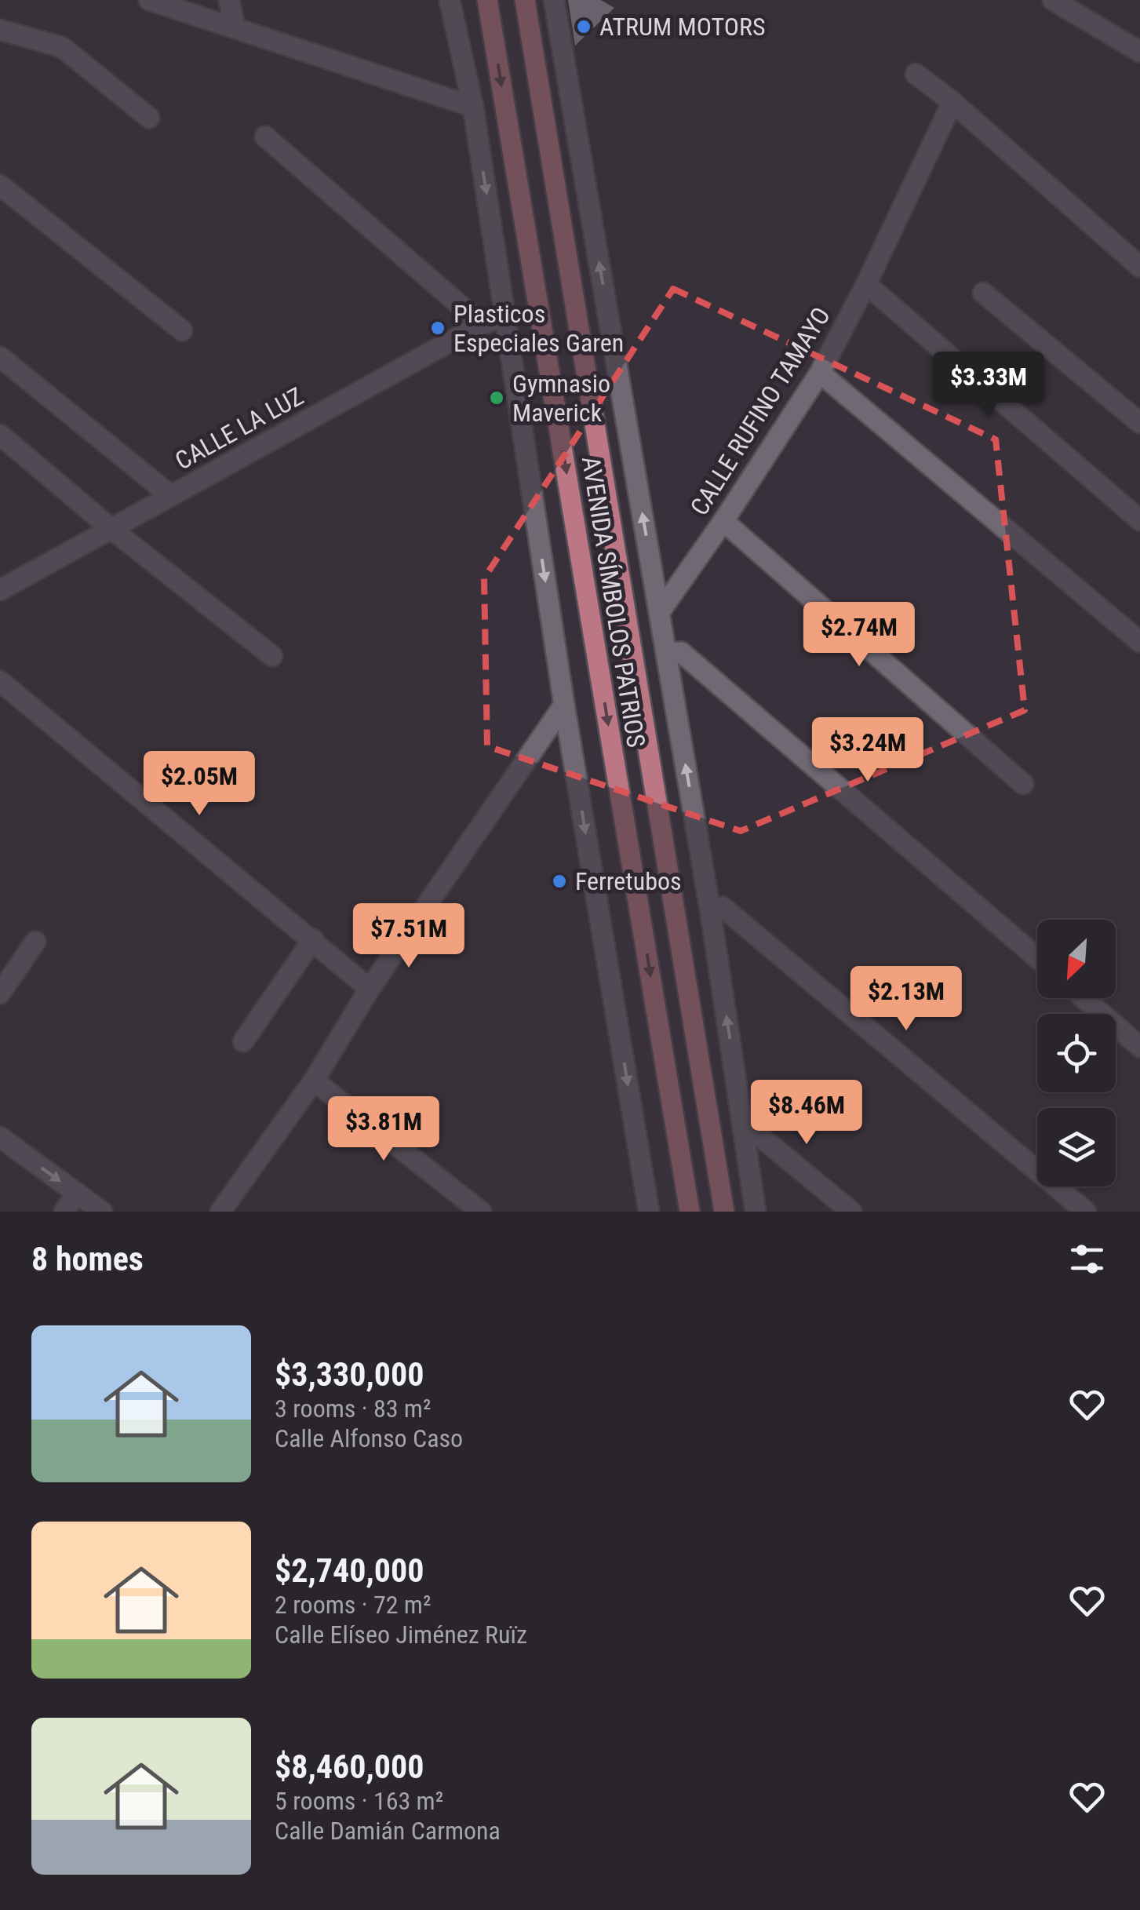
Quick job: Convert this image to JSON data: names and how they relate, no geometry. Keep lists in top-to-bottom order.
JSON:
{
  "streets": {
    "main road": ["AVENIDA SÍMBOLOS PATRIOS"],
    "street": ["CALLE RUFINO TAMAYO", "CALLE LA LUZ"]
  },
  "crossings": [
    ["CALLE RUFINO TAMAYO", "AVENIDA SÍMBOLOS PATRIOS"]
  ],
  "places": [
    "ATRUM MOTORS",
    "Plasticos Especiales Garen",
    "Gymnasio Maverick",
    "Ferretubos"
  ],
  "north": "bottom left",
  "page": {
    "price": [
      "$3.33M",
      "$2.74M",
      "$3.24M",
      "$2.05M",
      "$7.51M",
      "$2.13M",
      "$8.46M",
      "$3.81M"
    ],
    "heading": "8 homes",
    "list": [
      {
        "name": "$3,330,000",
        "note": "3 rooms · 83 m² · Calle Alfonso Caso"
      },
      {
        "name": "$2,740,000",
        "note": "2 rooms · 72 m² · Calle Elíseo Jiménez Ruïz"
      },
      {
        "name": "$8,460,000",
        "note": "5 rooms · 163 m² · Calle Damián Carmona"
      }
    ]
  }
}
